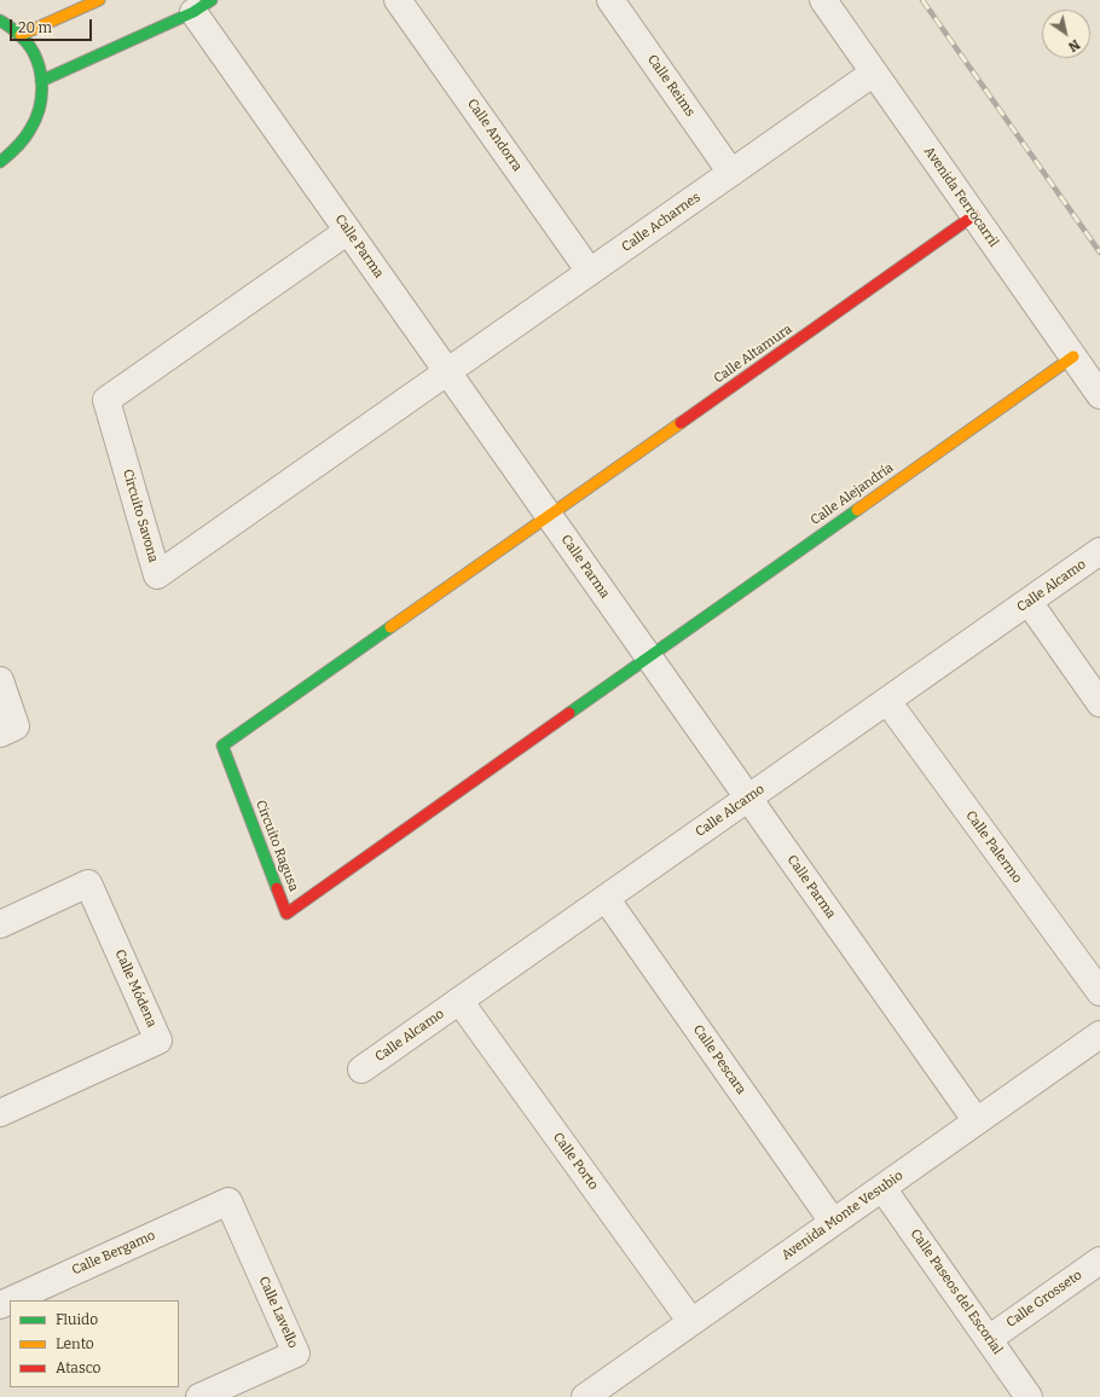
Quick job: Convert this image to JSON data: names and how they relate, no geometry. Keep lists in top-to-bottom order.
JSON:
{
  "streets": {
    "street": [
      "Calle Reims",
      "Calle Andorra",
      "Avenida Ferrocarril",
      "Calle Acharnes",
      "Calle Parma",
      "Calle Altamura",
      "Calle Alejandría",
      "Circuito Savona",
      "Calle Alcamo",
      "Circuito Ragusa",
      "Calle Palermo",
      "Calle Módena",
      "Calle Pescara",
      "Calle Porto",
      "Avenida Monte Vesubio",
      "Calle Bergamo",
      "Calle Paseos del Escorial",
      "Calle Grosseto",
      "Calle Lavello"
    ]
  },
  "crossings": [
    ["Calle Reims", "Calle Acharnes"],
    ["Calle Andorra", "Calle Acharnes"],
    ["Avenida Ferrocarril", "Calle Acharnes"],
    ["Avenida Ferrocarril", "Calle Altamura"],
    ["Avenida Ferrocarril", "Calle Alejandría"],
    ["Calle Acharnes", "Calle Parma"],
    ["Calle Acharnes", "Circuito Savona"],
    ["Calle Parma", "Calle Altamura"],
    ["Calle Parma", "Calle Alejandría"],
    ["Calle Parma", "Circuito Savona"],
    ["Calle Parma", "Calle Alcamo"],
    ["Calle Parma", "Circuito Ragusa"],
    ["Calle Parma", "Avenida Monte Vesubio"],
    ["Calle Altamura", "Circuito Ragusa"],
    ["Calle Alejandría", "Circuito Ragusa"],
    ["Calle Alcamo", "Calle Palermo"],
    ["Calle Alcamo", "Calle Pescara"],
    ["Calle Alcamo", "Calle Porto"],
    ["Calle Pescara", "Avenida Monte Vesubio"],
    ["Calle Porto", "Avenida Monte Vesubio"],
    ["Avenida Monte Vesubio", "Calle Paseos del Escorial"],
    ["Calle Bergamo", "Calle Lavello"],
    ["Calle Paseos del Escorial", "Calle Grosseto"]
  ],
  "legend": ["Fluido", "Lento", "Atasco"],
  "scale_bar": "20 m",
  "north": "bottom right"
}
